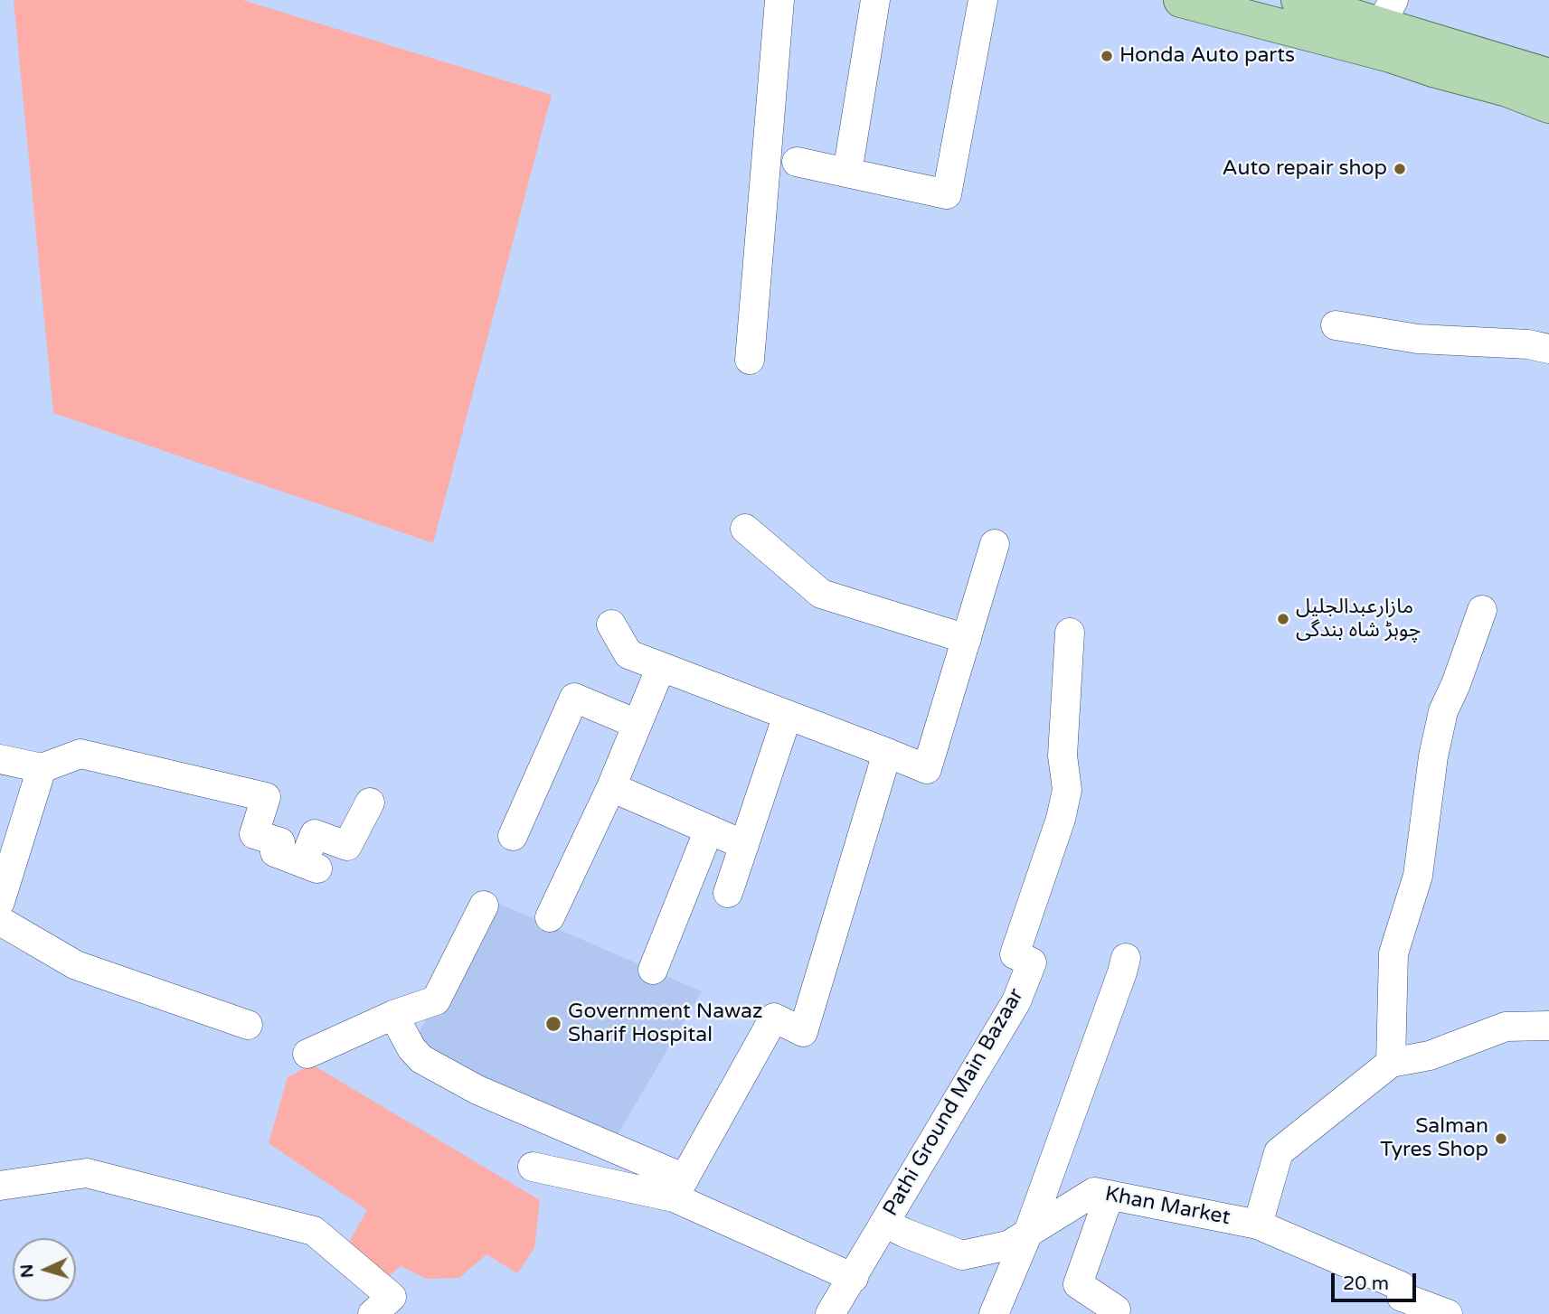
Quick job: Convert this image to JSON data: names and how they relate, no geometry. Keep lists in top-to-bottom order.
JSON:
{
  "streets": {
    "street": ["Pathi Ground Main Bazaar", "Khan Market"]
  },
  "crossings": [
    ["Pathi Ground Main Bazaar", "Khan Market"]
  ],
  "places": [
    "Honda Auto parts",
    "Auto repair shop",
    "مازارعبدالجلیل چوہڑ شاہ بندگی",
    "Government Nawaz Sharif Hospital",
    "Salman Tyres Shop"
  ],
  "scale_bar": "20 m",
  "north": "left"
}
